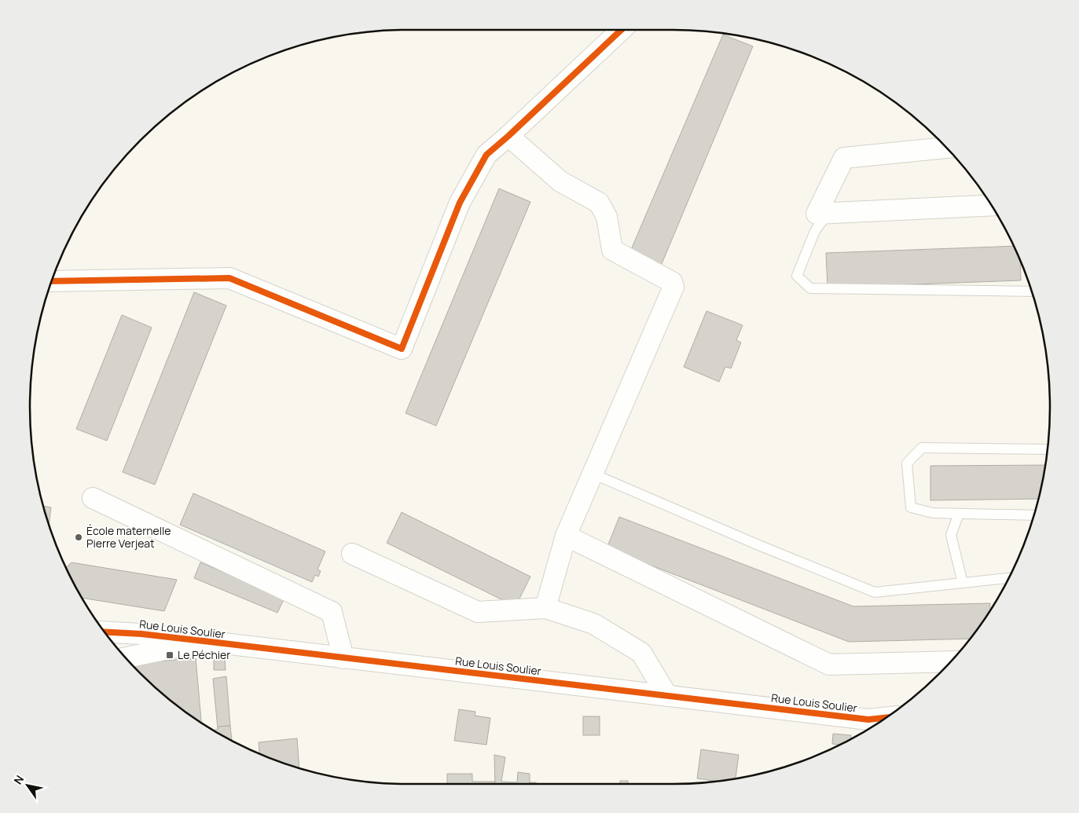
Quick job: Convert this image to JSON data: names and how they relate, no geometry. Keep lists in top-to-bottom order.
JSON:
{
  "streets": {
    "street": ["Rue Louis Soulier"]
  },
  "places": {
    "other": ["École maternelle Pierre Verjeat"],
    "transit": ["Le Péchier"]
  },
  "north": "top left"
}
